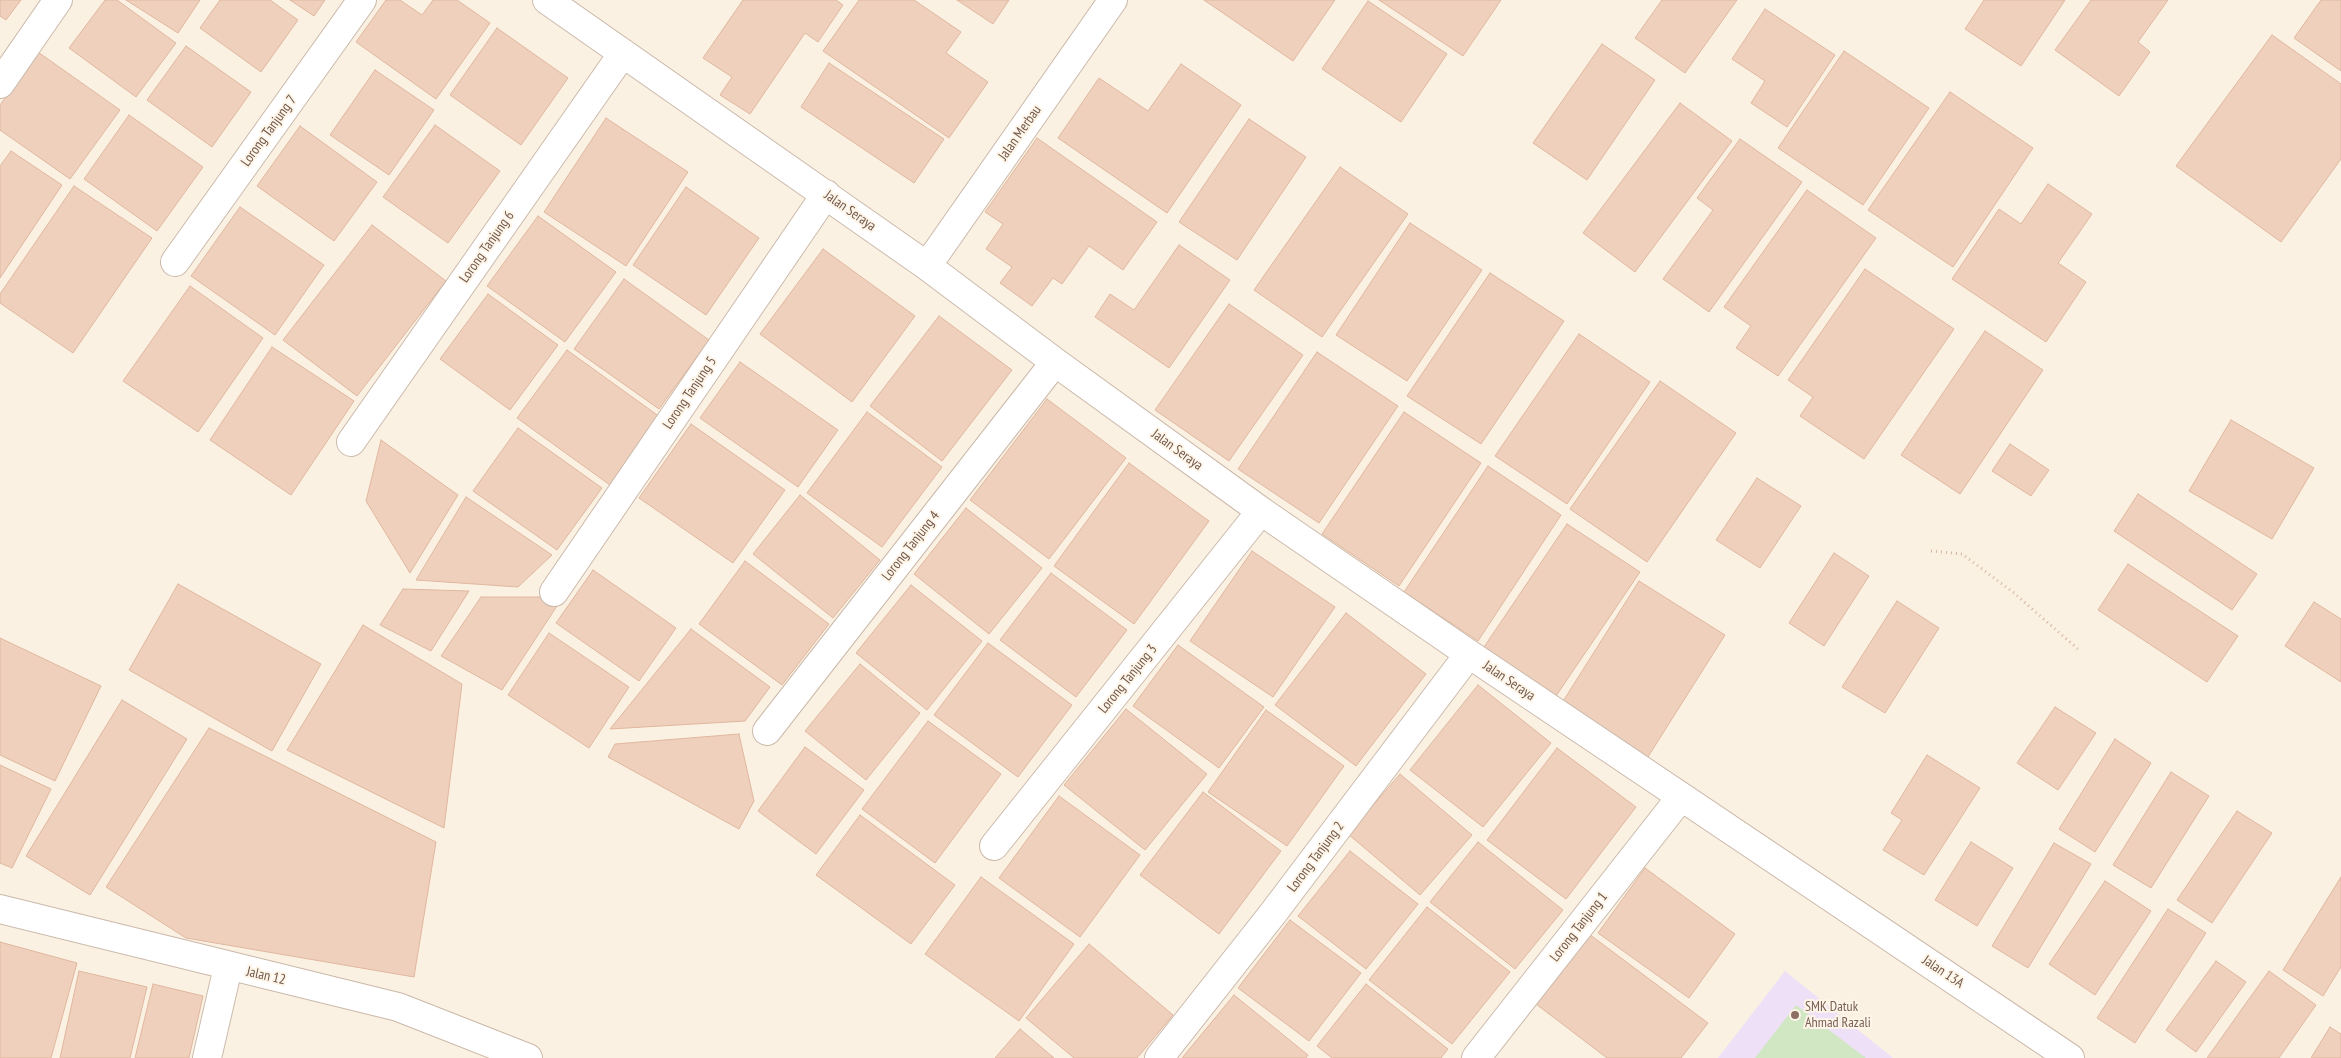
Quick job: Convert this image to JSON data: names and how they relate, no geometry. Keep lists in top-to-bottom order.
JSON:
{
  "streets": {
    "street": [
      "Lorong Tanjung 7",
      "Jalan Merbau",
      "Jalan Seraya",
      "Lorong Tanjung 6",
      "Lorong Tanjung 5",
      "Lorong Tanjung 4",
      "Lorong Tanjung 3",
      "Lorong Tanjung 2",
      "Lorong Tanjung 1",
      "Jalan 13A",
      "Jalan 12"
    ]
  },
  "crossings": [
    ["Jalan Merbau", "Jalan Seraya"],
    ["Jalan Seraya", "Lorong Tanjung 6"],
    ["Jalan Seraya", "Lorong Tanjung 5"],
    ["Jalan Seraya", "Lorong Tanjung 4"],
    ["Jalan Seraya", "Lorong Tanjung 3"],
    ["Jalan Seraya", "Lorong Tanjung 2"],
    ["Jalan Seraya", "Lorong Tanjung 1"],
    ["Jalan Seraya", "Jalan 13A"]
  ],
  "places": ["SMK Datuk Ahmad Razali"]
}
